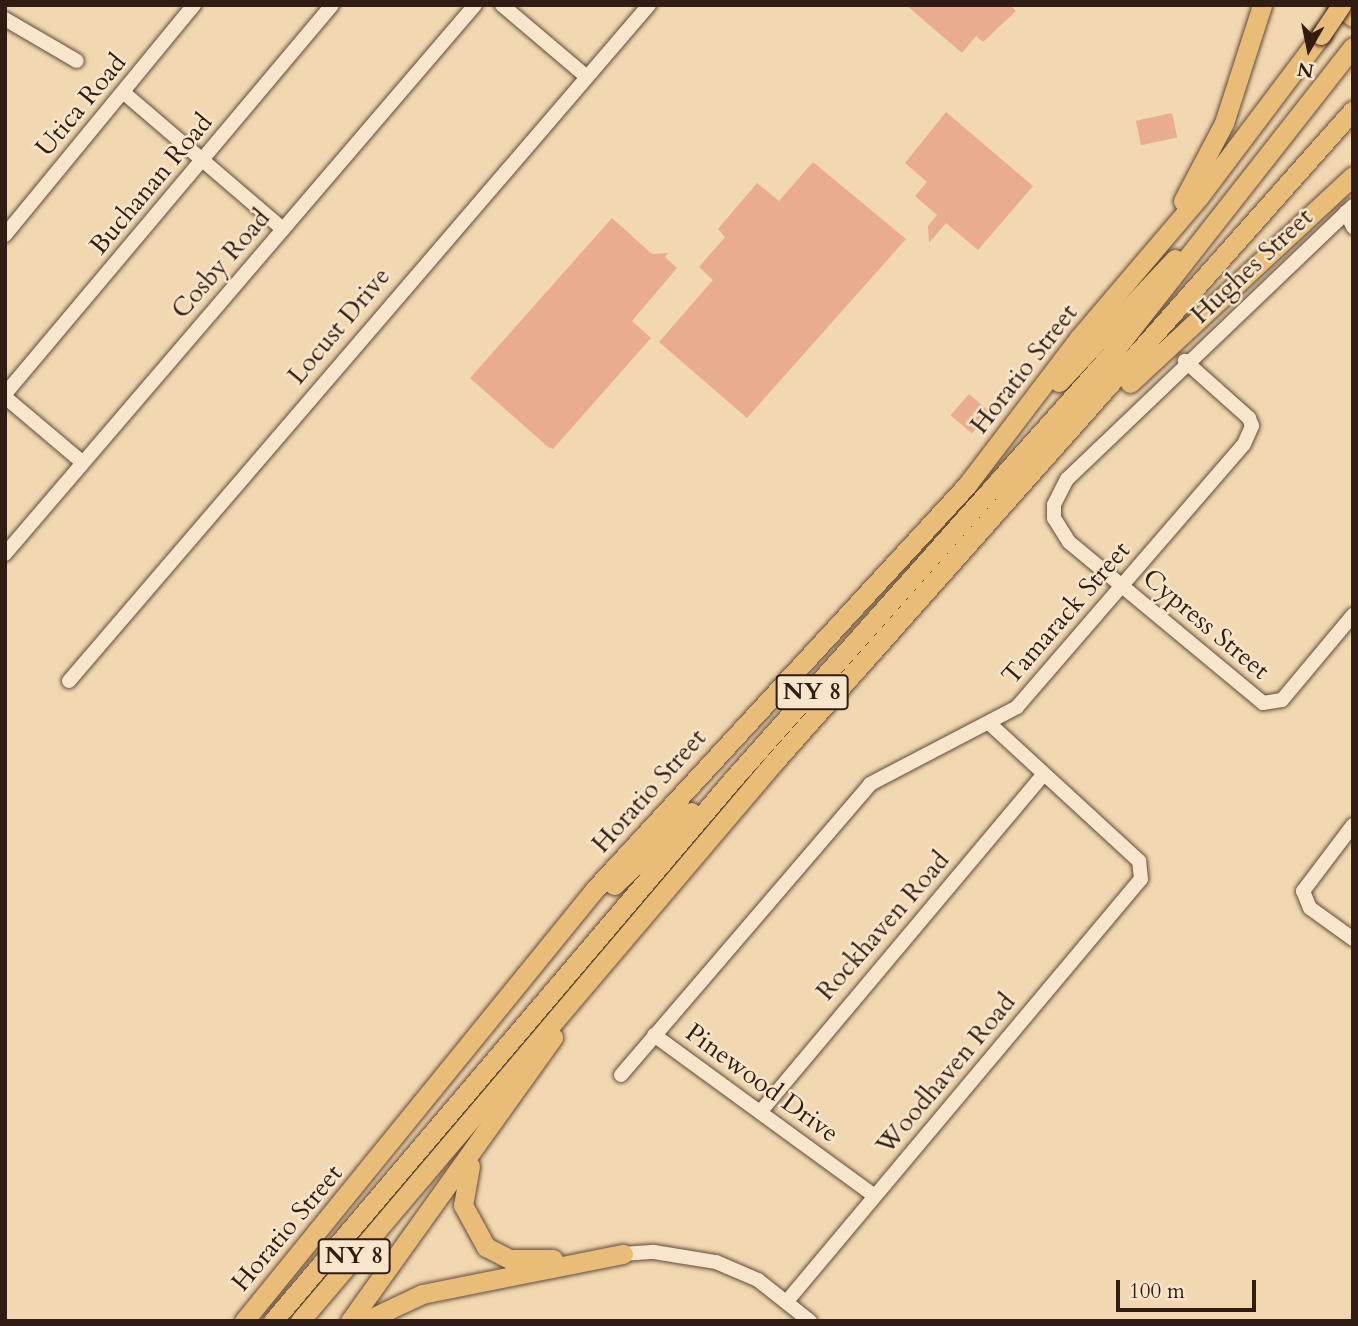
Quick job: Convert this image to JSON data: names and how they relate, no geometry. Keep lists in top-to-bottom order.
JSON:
{
  "streets": {
    "highway": ["Horatio Street", "NY 8"],
    "street": [
      "Utica Road",
      "Buchanan Road",
      "Cosby Road",
      "Hughes Street",
      "Locust Drive",
      "Tamarack Street",
      "Cypress Street",
      "Rockhaven Road",
      "Woodhaven Road",
      "Pinewood Drive"
    ]
  },
  "crossings": [
    ["Hughes Street", "Tamarack Street"],
    ["Hughes Street", "Cypress Street"],
    ["Tamarack Street", "Cypress Street"],
    ["Tamarack Street", "Pinewood Drive"],
    ["Rockhaven Road", "Woodhaven Road"],
    ["Rockhaven Road", "Pinewood Drive"],
    ["Woodhaven Road", "Pinewood Drive"]
  ],
  "scale_bar": "100 m",
  "north": "bottom"
}
